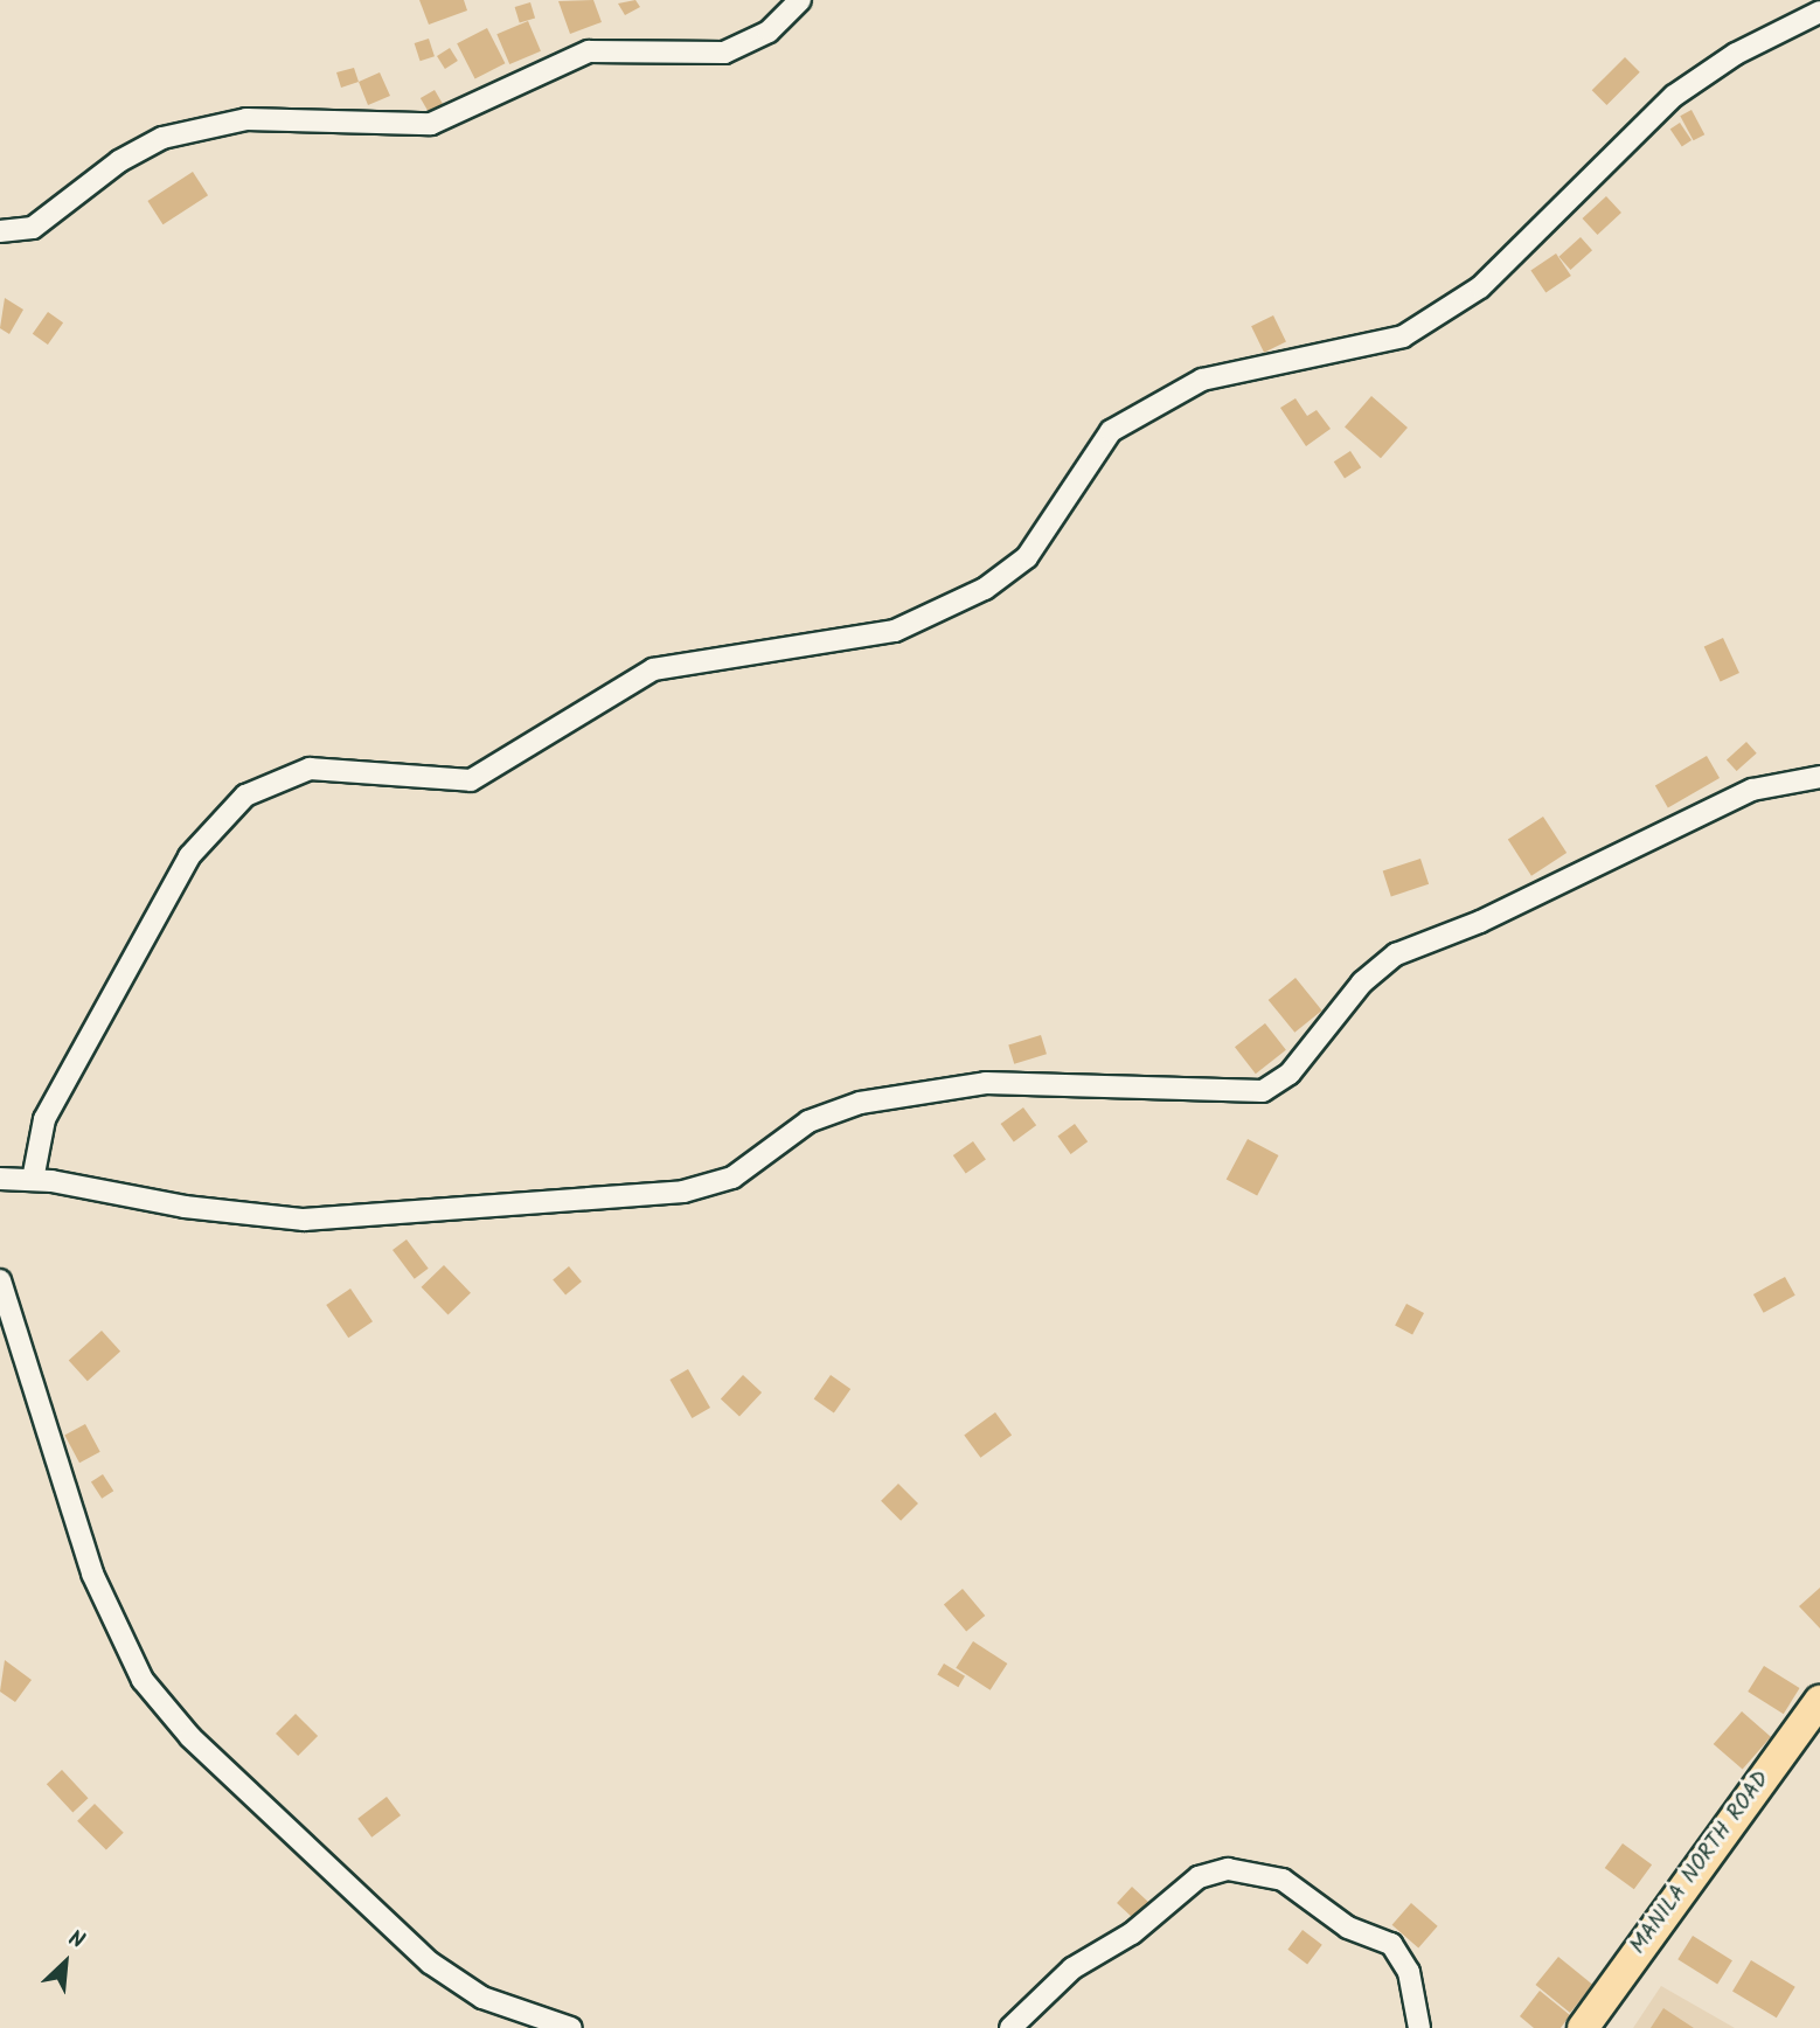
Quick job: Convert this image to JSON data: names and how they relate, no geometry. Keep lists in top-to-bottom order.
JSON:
{
  "streets": {
    "highway": ["MANILA NORTH ROAD"]
  },
  "north": "top right"
}
